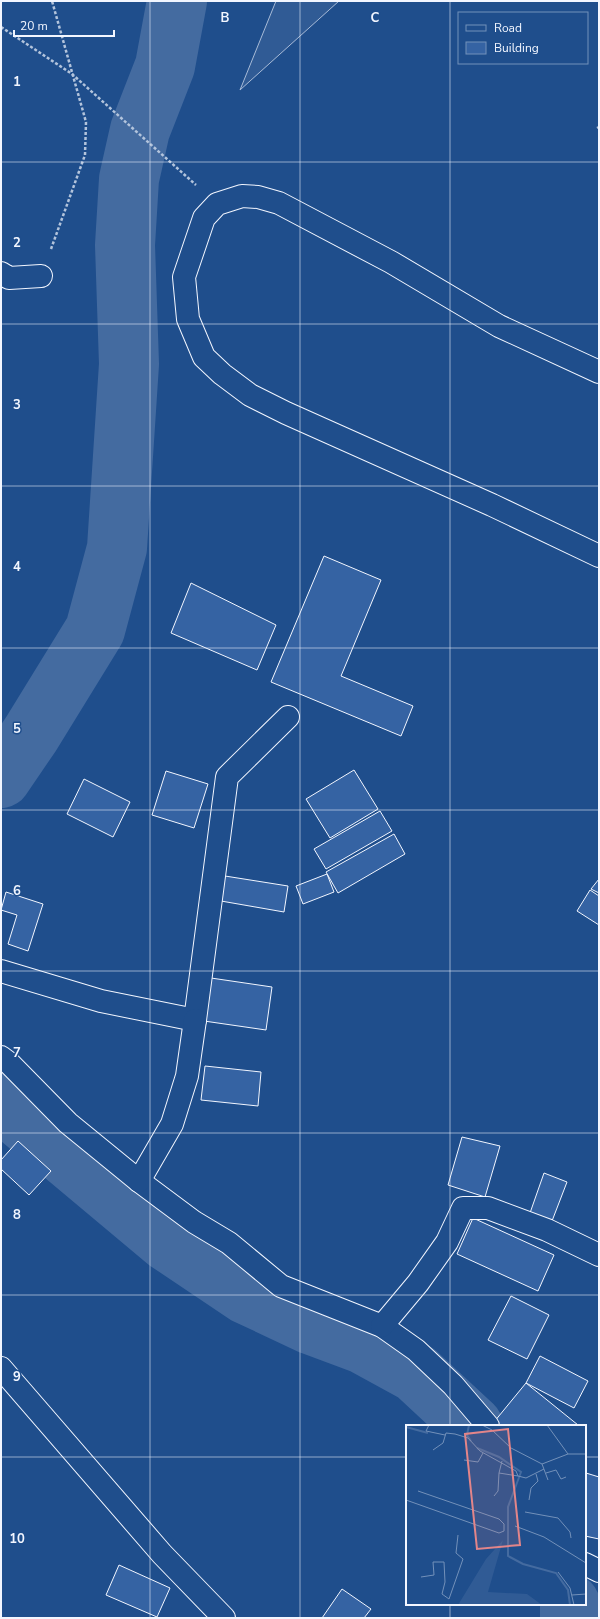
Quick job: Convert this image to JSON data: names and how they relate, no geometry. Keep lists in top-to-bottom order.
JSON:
{
  "legend": ["Road", "Building"],
  "scale_bar": "20 m",
  "grid": {
    "columns": ["B", "C"],
    "rows": [
      "1",
      "2",
      "3",
      "4",
      "5",
      "6",
      "7",
      "8",
      "9",
      "10"
    ]
  }
}
